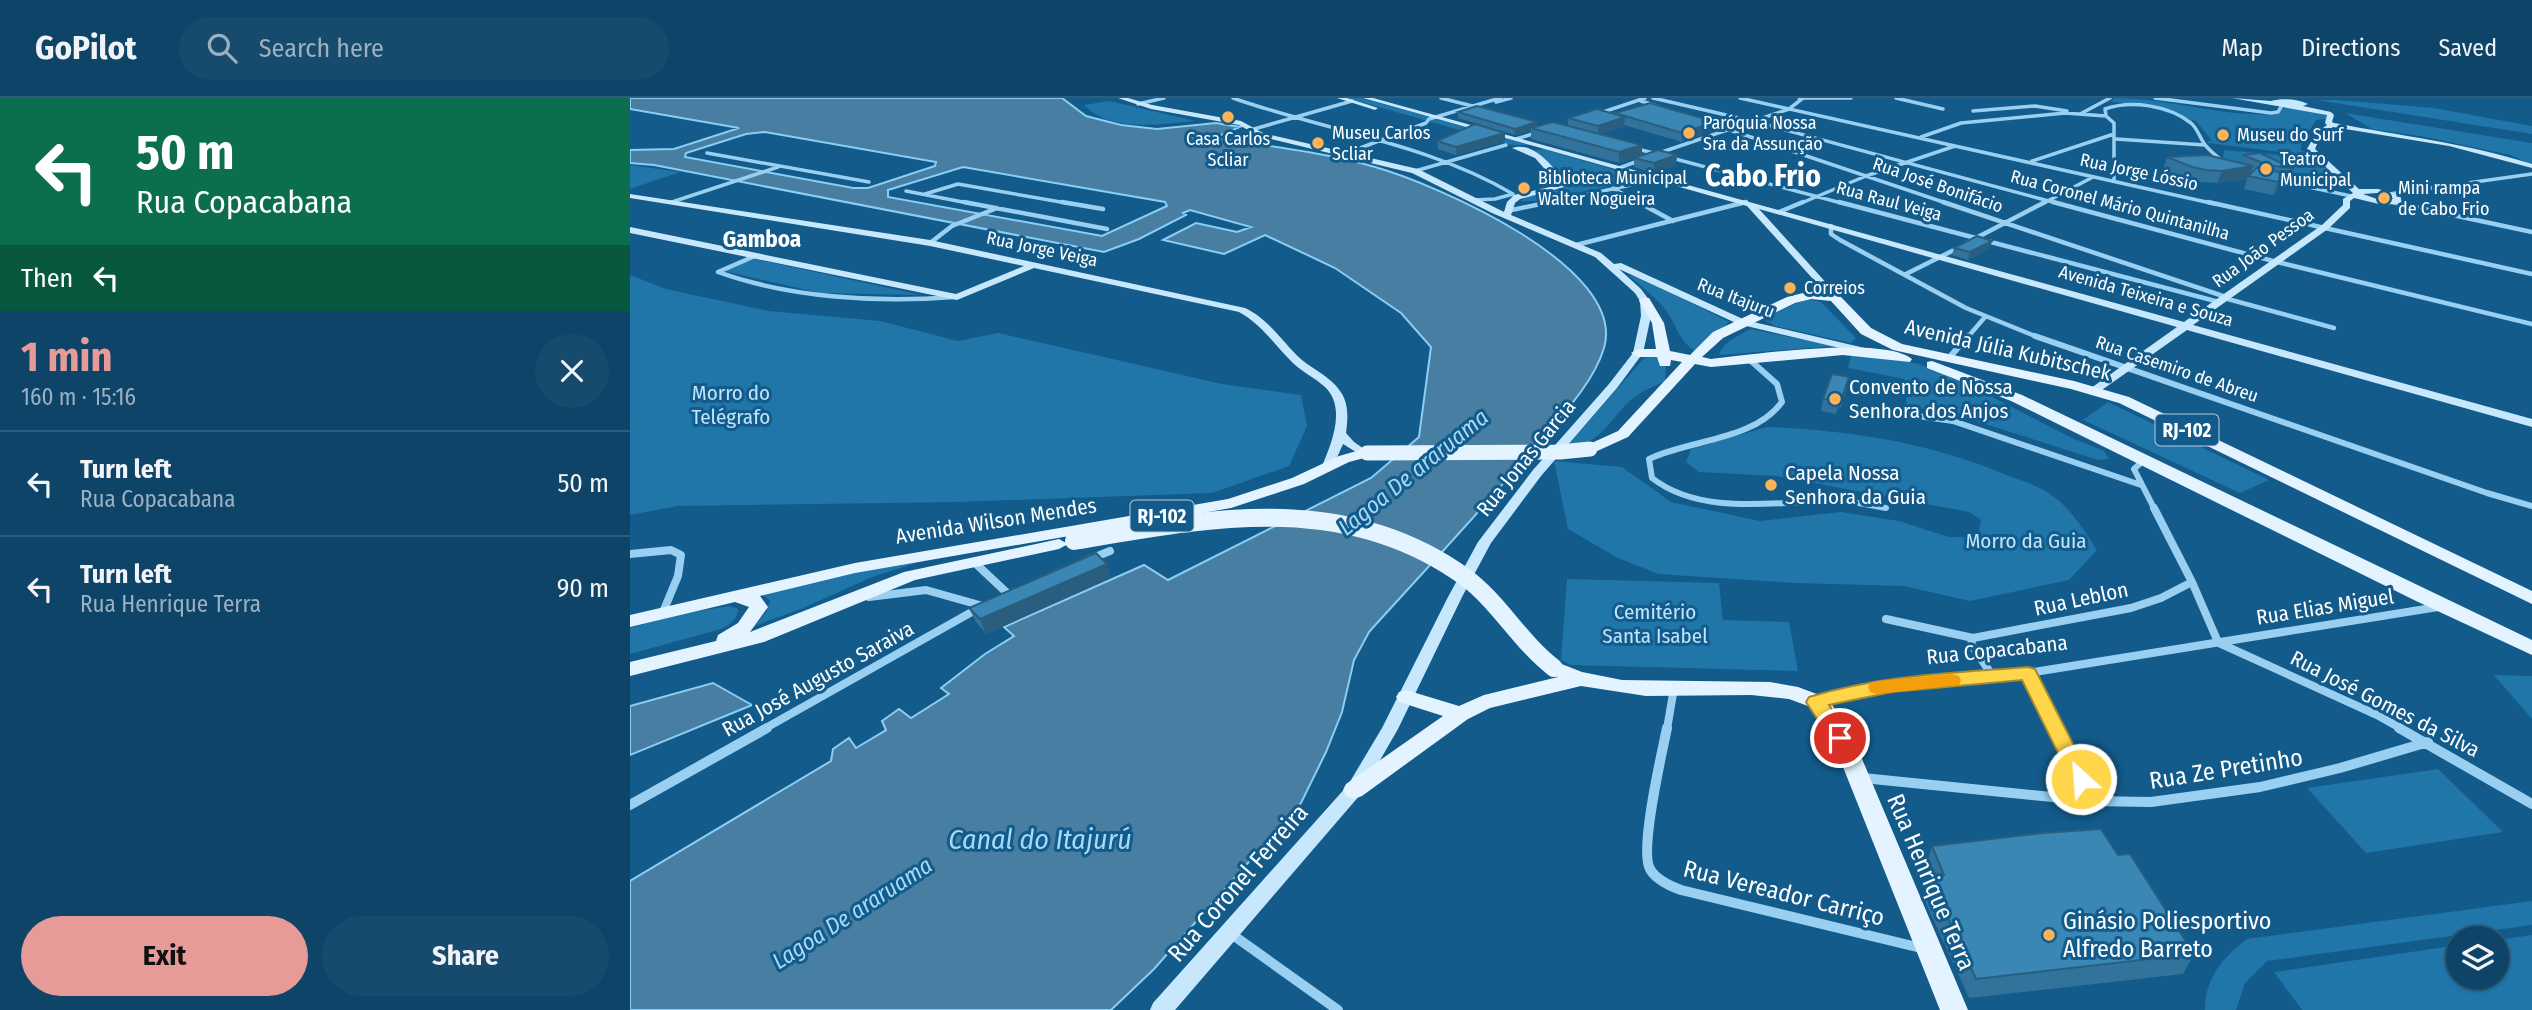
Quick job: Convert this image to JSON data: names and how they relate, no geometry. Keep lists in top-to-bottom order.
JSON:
{
  "streets": {
    "main road": [
      "Rua João Pessoa",
      "Rua Jorge Veiga",
      "Avenida Teixeira e Souza",
      "Rua Itajuru",
      "Avenida Júlia Kubitschek",
      "RJ-102",
      "Rua Jonas Garcia",
      "Avenida Wilson Mendes",
      "Rua Henrique Terra",
      "Rua Coronel Ferreira"
    ],
    "street": [
      "Rua Jorge Lóssio",
      "Rua José Bonifácio",
      "Rua Raul Veiga",
      "Rua Coronel Mário Quintanilha",
      "Rua Casemiro de Abreu",
      "Rua Leblon",
      "Rua Elias Miguel",
      "Rua Copacabana",
      "Rua José Augusto Saraiva",
      "Rua José Gomes da Silva",
      "Rua Ze Pretinho",
      "Rua Vereador Carriço"
    ]
  },
  "crossings": [
    ["Rua Jorge Lóssio", "Rua João Pessoa"],
    ["Rua José Bonifácio", "Rua Raul Veiga"],
    ["Rua José Bonifácio", "Rua João Pessoa"],
    ["Rua Raul Veiga", "Rua João Pessoa"],
    ["Rua Coronel Mário Quintanilha", "Rua João Pessoa"],
    ["Rua João Pessoa", "Avenida Teixeira e Souza"],
    ["Rua João Pessoa", "Avenida Júlia Kubitschek"],
    ["Rua João Pessoa", "Rua Casemiro de Abreu"],
    ["Rua Jorge Veiga", "Avenida Wilson Mendes"],
    ["Avenida Teixeira e Souza", "Avenida Júlia Kubitschek"],
    ["Avenida Teixeira e Souza", "Rua Casemiro de Abreu"],
    ["Rua Itajuru", "Avenida Júlia Kubitschek"],
    ["Rua Itajuru", "RJ-102"],
    ["Avenida Júlia Kubitschek", "RJ-102"],
    ["Avenida Júlia Kubitschek", "Rua Jonas Garcia"],
    ["Avenida Júlia Kubitschek", "Rua Elias Miguel"],
    ["RJ-102", "Avenida Wilson Mendes"],
    ["RJ-102", "Rua Copacabana"],
    ["RJ-102", "Rua Henrique Terra"],
    ["RJ-102", "Rua Vereador Carriço"],
    ["Rua Jonas Garcia", "Rua Coronel Ferreira"],
    ["Rua Elias Miguel", "Rua Copacabana"],
    ["Rua Elias Miguel", "Rua José Gomes da Silva"],
    ["Rua Copacabana", "Rua José Gomes da Silva"],
    ["Rua Copacabana", "Rua Henrique Terra"],
    ["Rua José Gomes da Silva", "Rua Ze Pretinho"],
    ["Rua Ze Pretinho", "Rua Henrique Terra"],
    ["Rua Henrique Terra", "Rua Vereador Carriço"]
  ],
  "districts": ["Cabo Frio", "Gamboa"],
  "water": ["Lagoa De araruama", "Canal do Itajurú"],
  "parks": ["Morro do Telégrafo", "Morro da Guia", "Cemitério Santa Isabel"],
  "places": [
    "Casa Carlos Scliar",
    "Paróquia Nossa Sra da Assunção",
    "Museu do Surf",
    "Museu Carlos Scliar",
    "Teatro Municipal",
    "Biblioteca Municipal Walter Nogueira",
    "Mini rampa de Cabo Frio",
    "Correios",
    "Convento de Nossa Senhora dos Anjos",
    "Capela Nossa Senhora da Guia",
    "Ginásio Poliesportivo Alfredo Barreto"
  ],
  "page": {
    "header": "GoPilot",
    "search": "Search here",
    "nav": ["Map", "Directions", "Saved"],
    "turn": ["50 m", "Rua Copacabana"],
    "then": "Then",
    "heading": ["1 min", "160 m · 15:16"],
    "list": [
      {
        "name": "Turn left",
        "note": "Rua Copacabana",
        "value": "50 m"
      },
      {
        "name": "Turn left",
        "note": "Rua Henrique Terra",
        "value": "90 m"
      }
    ],
    "buttons": ["Exit", "Share"]
  }
}
